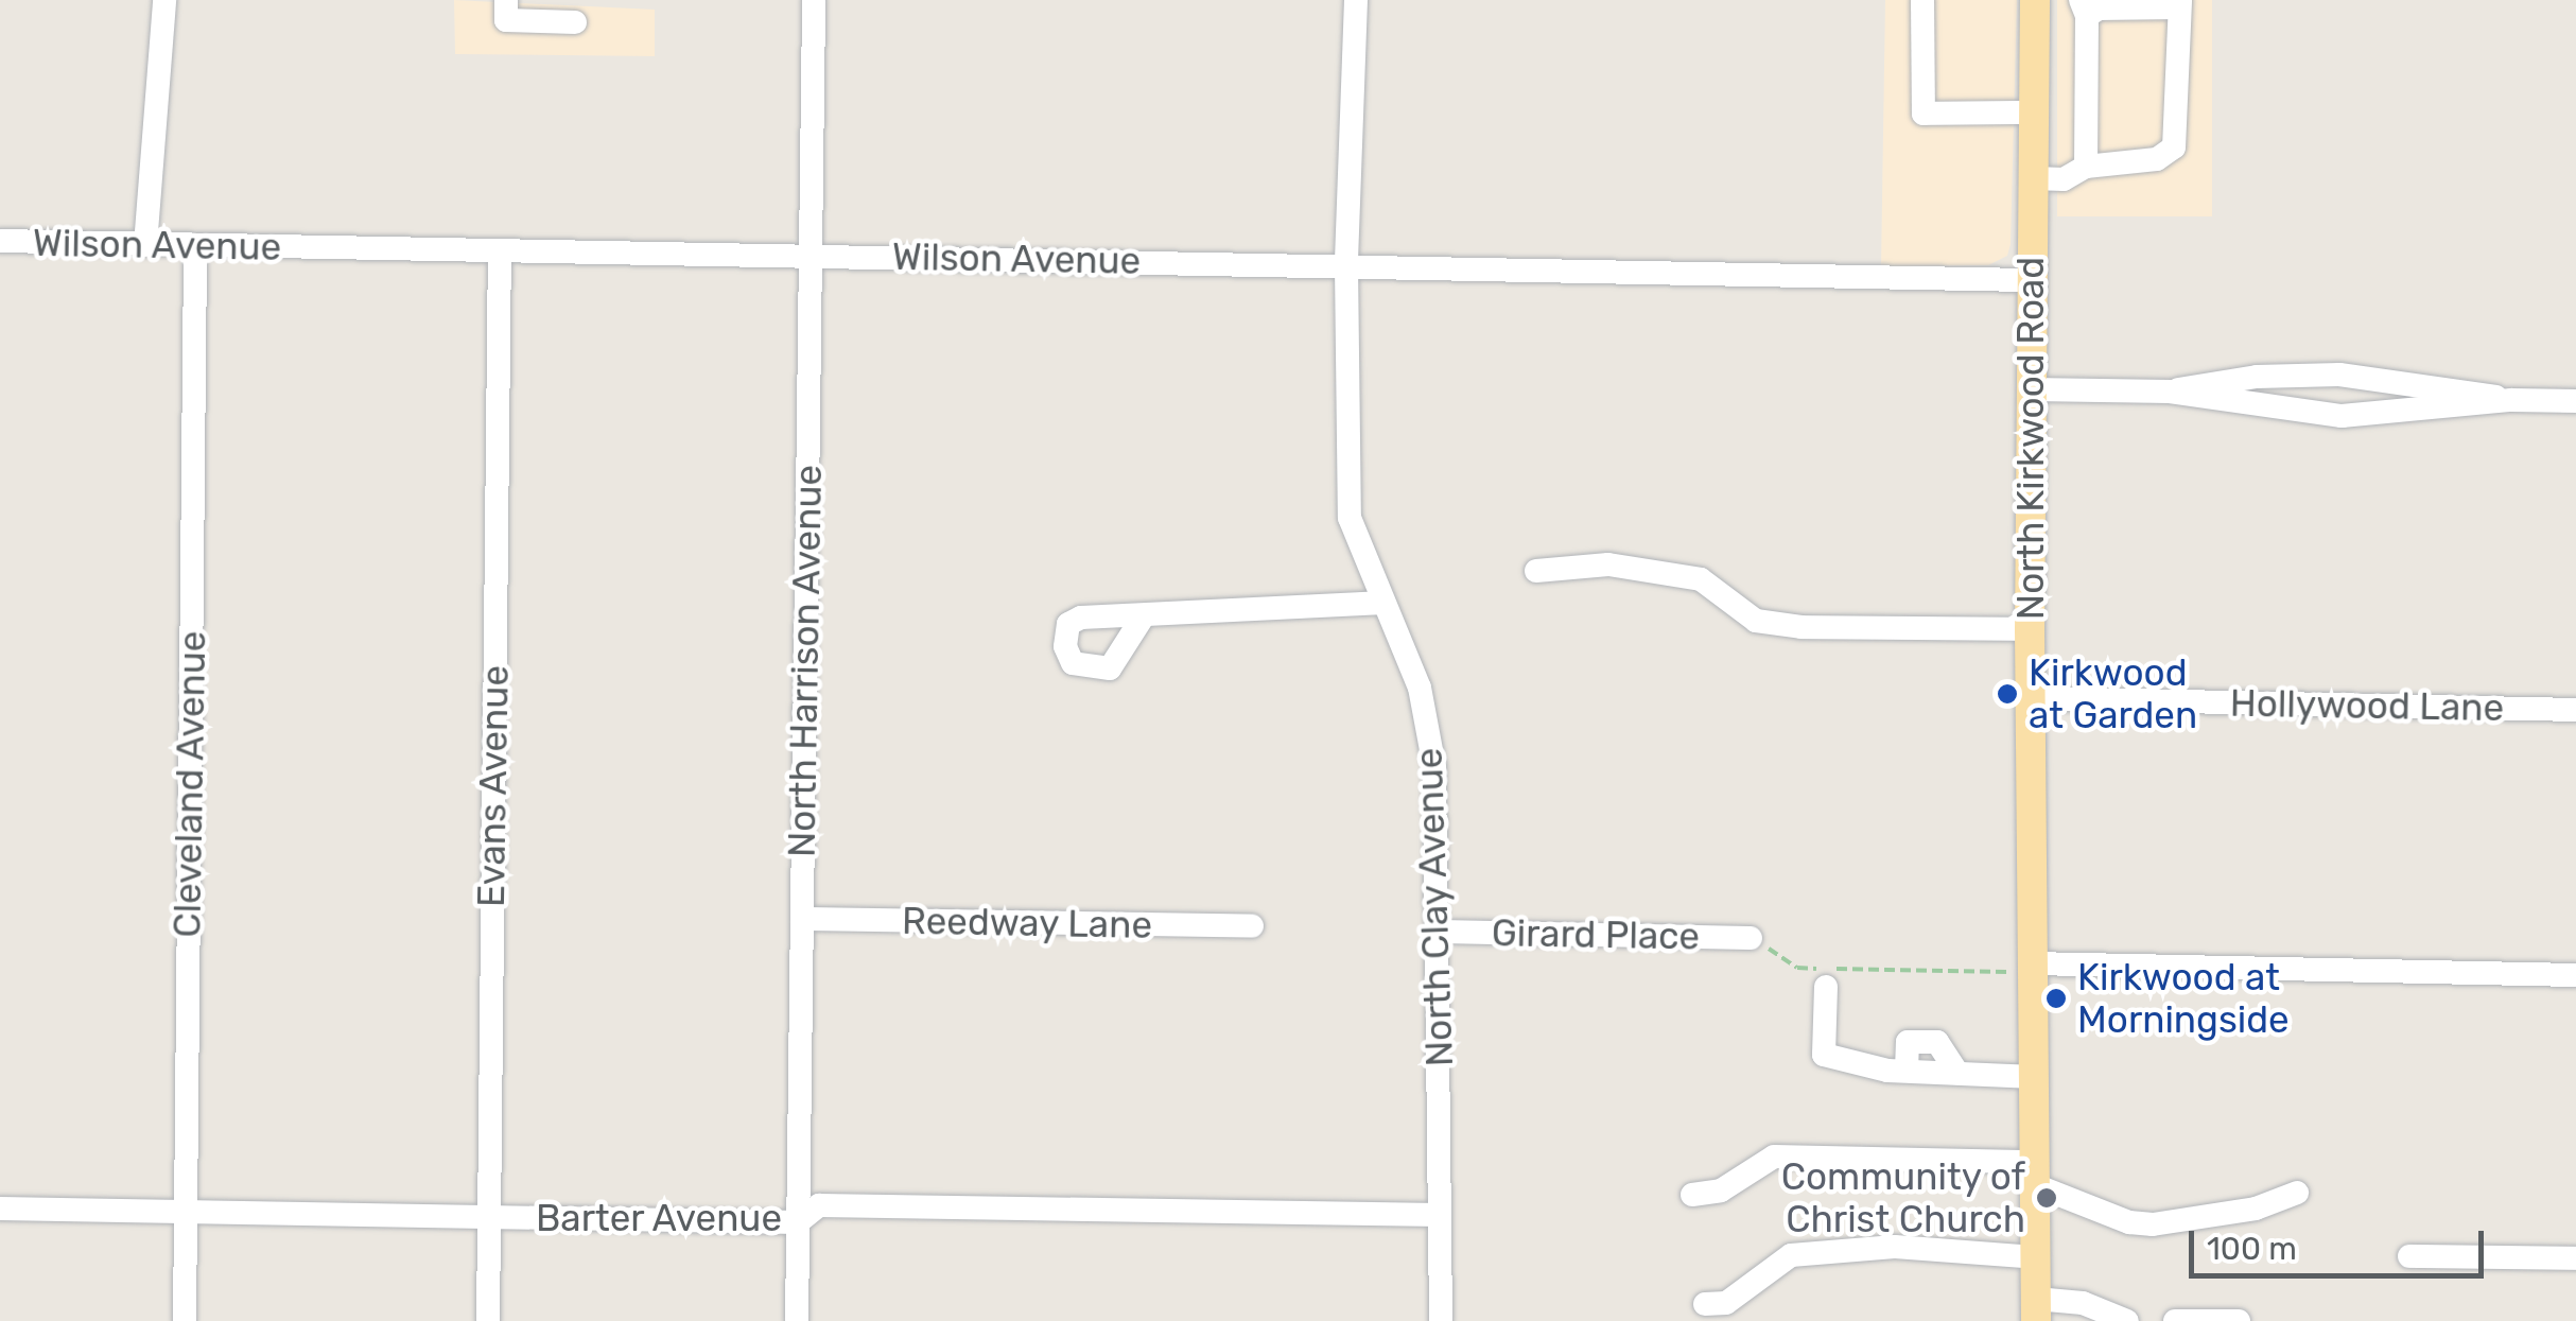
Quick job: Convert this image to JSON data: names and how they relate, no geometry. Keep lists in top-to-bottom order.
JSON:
{
  "streets": {
    "main road": ["North Kirkwood Road"],
    "street": [
      "Wilson Avenue",
      "North Harrison Avenue",
      "Hollywood Lane",
      "Cleveland Avenue",
      "Evans Avenue",
      "North Clay Avenue",
      "Reedway Lane",
      "Girard Place",
      "Barter Avenue"
    ]
  },
  "crossings": [
    ["Wilson Avenue", "North Kirkwood Road"],
    ["Wilson Avenue", "North Harrison Avenue"],
    ["Wilson Avenue", "Cleveland Avenue"],
    ["Wilson Avenue", "Evans Avenue"],
    ["Wilson Avenue", "North Clay Avenue"],
    ["North Kirkwood Road", "Hollywood Lane"],
    ["North Harrison Avenue", "Reedway Lane"],
    ["North Harrison Avenue", "Barter Avenue"],
    ["Cleveland Avenue", "Barter Avenue"],
    ["Evans Avenue", "Barter Avenue"],
    ["North Clay Avenue", "Girard Place"],
    ["North Clay Avenue", "Barter Avenue"]
  ],
  "places": ["Kirkwood at Garden", "Kirkwood at Morningside", "Community of Christ Church"],
  "scale_bar": "100 m"
}
